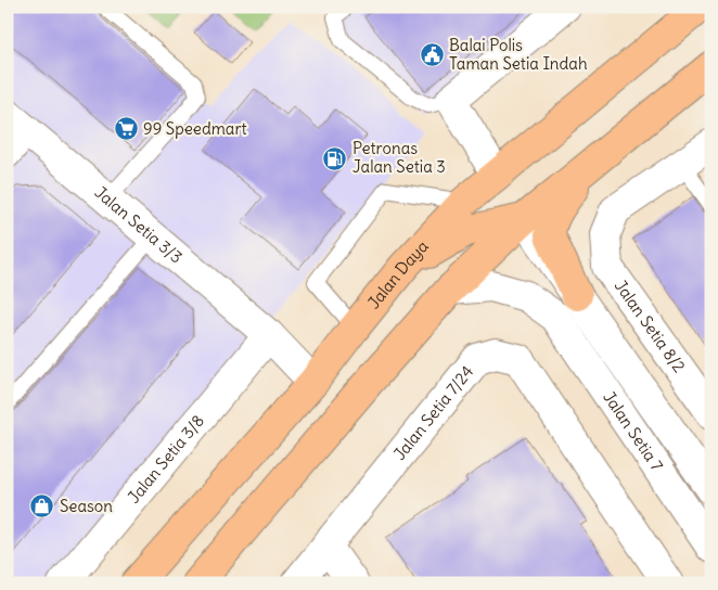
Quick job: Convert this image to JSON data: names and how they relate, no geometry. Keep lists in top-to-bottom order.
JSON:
{
  "streets": {
    "main road": ["Jalan Daya"],
    "street": [
      "Jalan Setia 3/3",
      "Jalan Setia 8/2",
      "Jalan Setia 7/24",
      "Jalan Setia 7",
      "Jalan Setia 3/8"
    ]
  },
  "crossings": [
    ["Jalan Setia 3/3", "Jalan Daya"],
    ["Jalan Setia 3/3", "Jalan Setia 3/8"]
  ],
  "places": {
    "public building": ["Balai Polis Taman Setia Indah"],
    "supermarket": ["99 Speedmart"],
    "fuel station": ["Petronas Jalan Setia 3"],
    "shop": ["Season"]
  }
}
